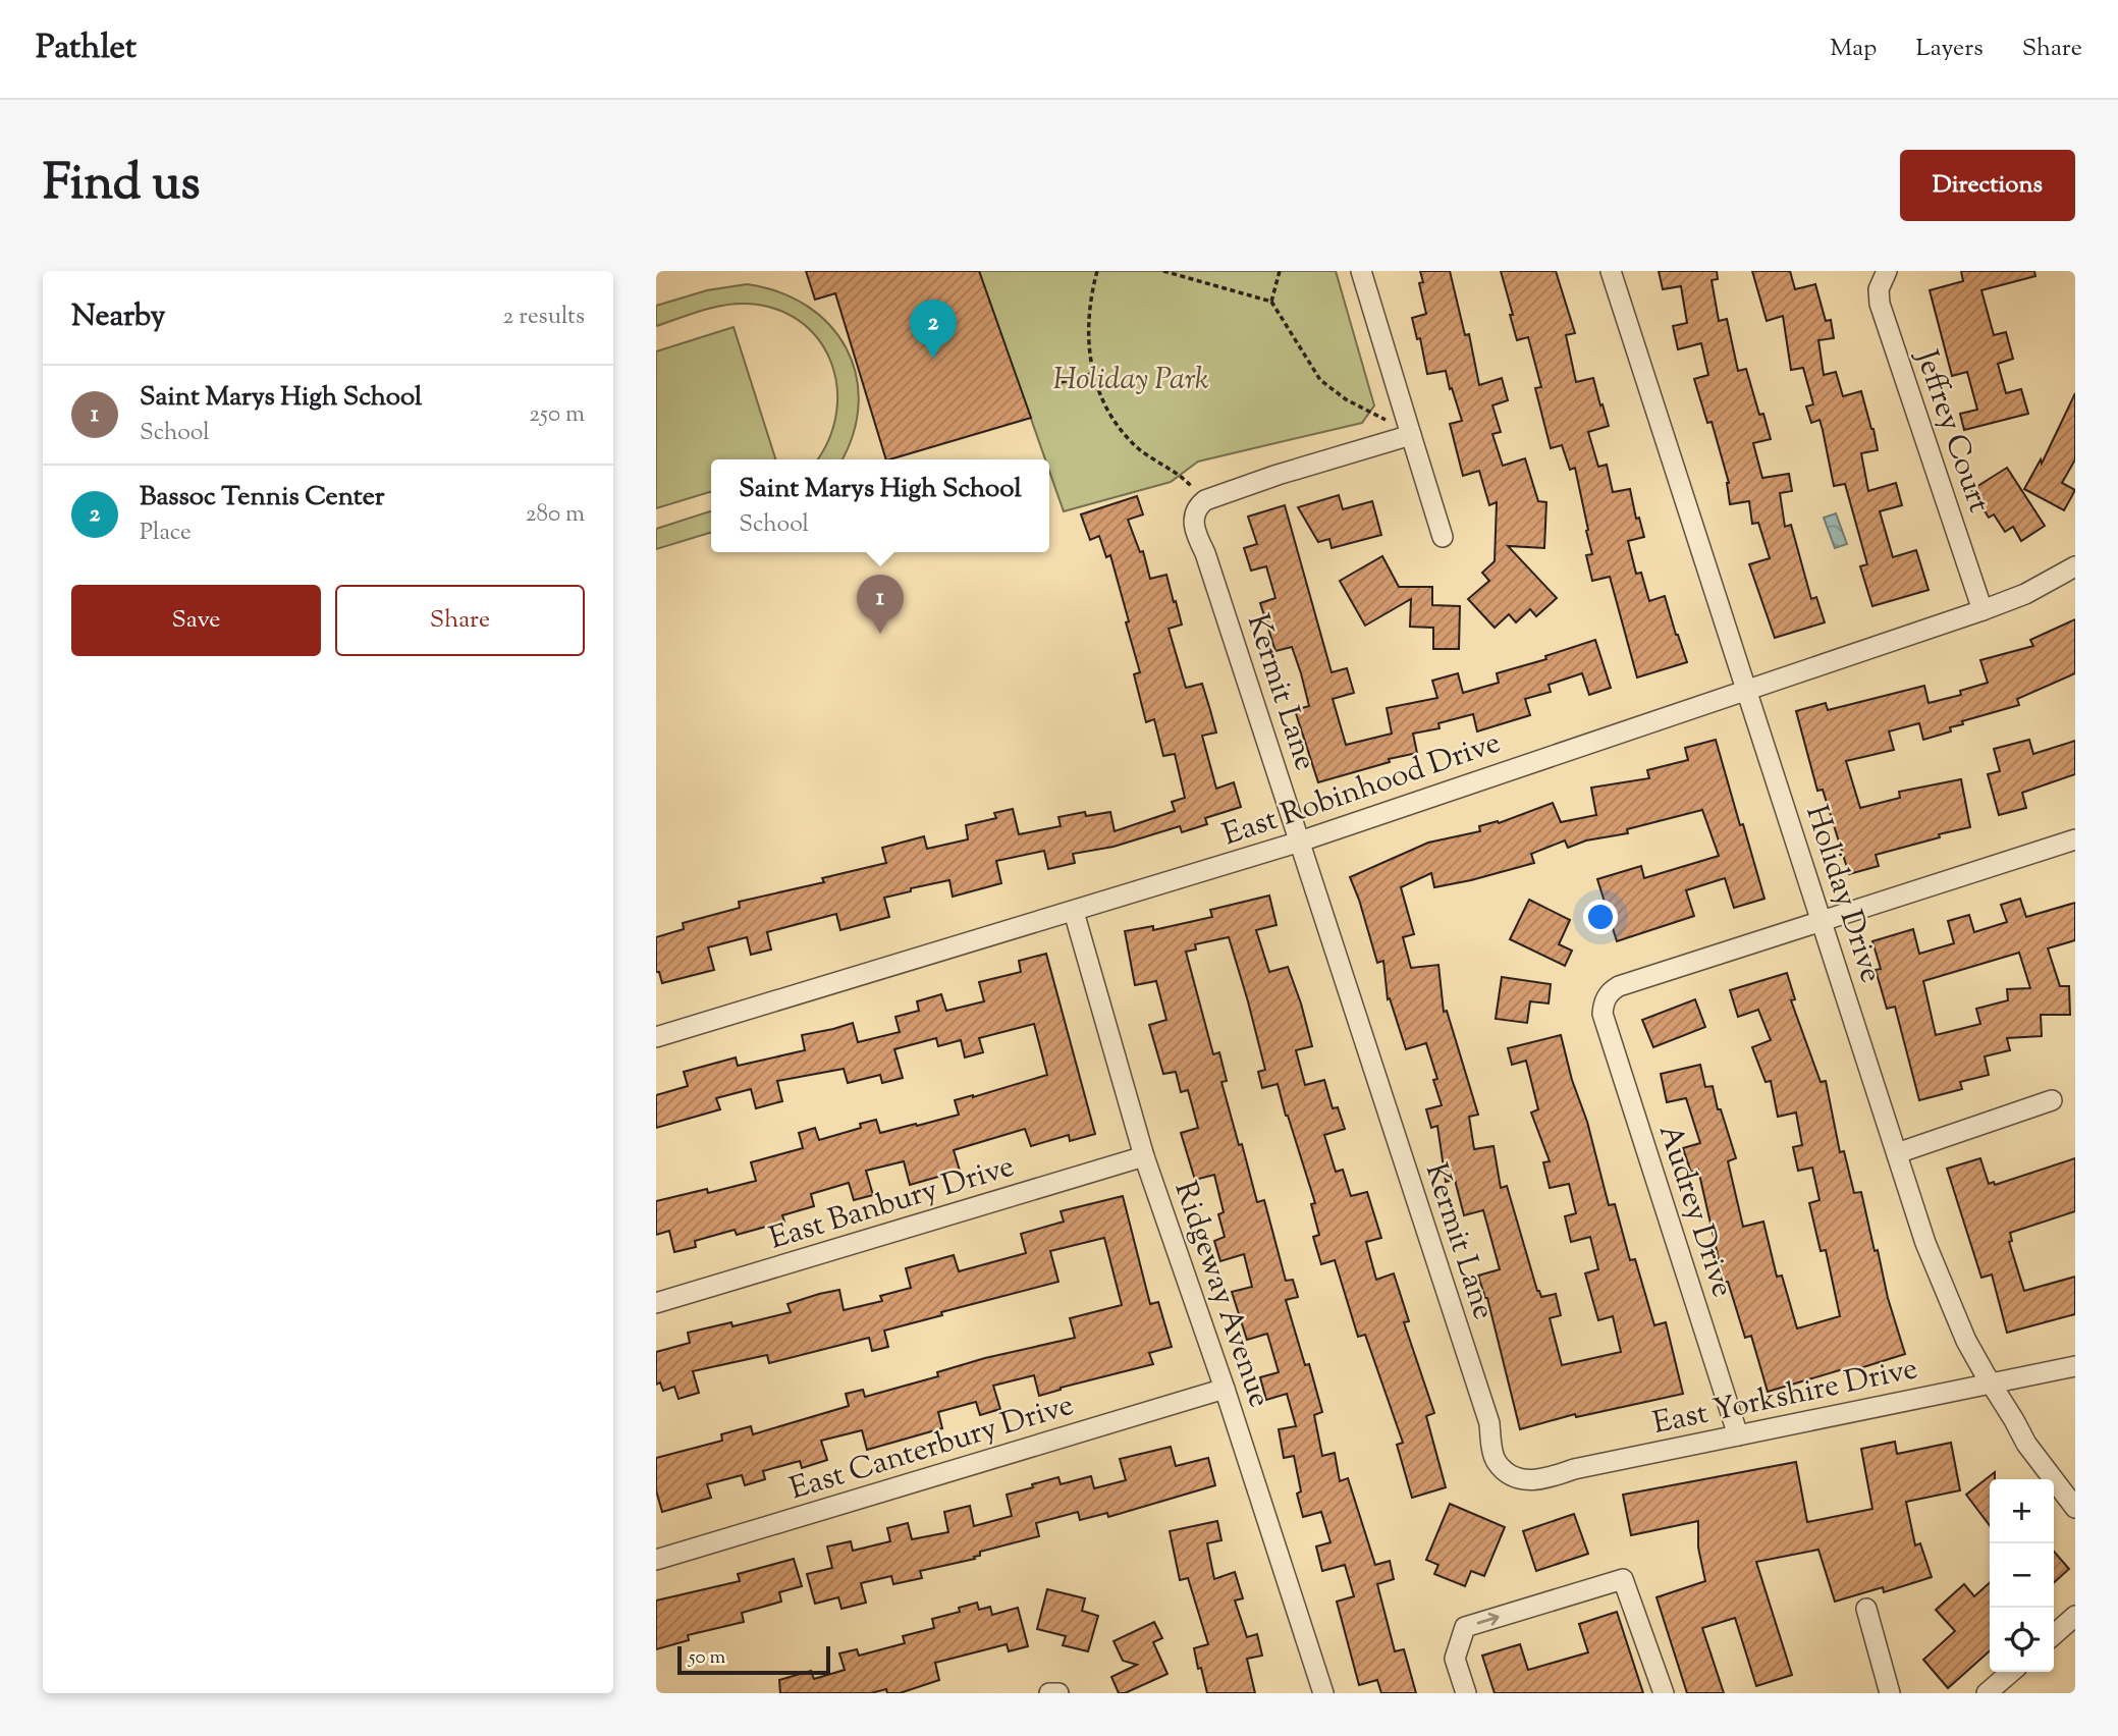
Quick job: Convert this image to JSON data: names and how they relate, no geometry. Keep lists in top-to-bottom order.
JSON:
{
  "streets": {
    "street": [
      "Jeffrey Court",
      "Kermit Lane",
      "East Robinhood Drive",
      "Holiday Drive",
      "East Banbury Drive",
      "Audrey Drive",
      "Ridgeway Avenue",
      "East Yorkshire Drive",
      "East Canterbury Drive"
    ]
  },
  "crossings": [
    ["Jeffrey Court", "East Robinhood Drive"],
    ["Kermit Lane", "East Robinhood Drive"],
    ["Kermit Lane", "East Yorkshire Drive"],
    ["East Robinhood Drive", "Holiday Drive"],
    ["East Robinhood Drive", "Ridgeway Avenue"],
    ["Holiday Drive", "Audrey Drive"],
    ["Holiday Drive", "East Yorkshire Drive"],
    ["East Banbury Drive", "Ridgeway Avenue"],
    ["Audrey Drive", "East Yorkshire Drive"],
    ["Ridgeway Avenue", "East Canterbury Drive"]
  ],
  "parks": ["Holiday Park"],
  "scale_bar": "50 m",
  "page": {
    "header": "Pathlet",
    "nav": ["Map", "Layers", "Share"],
    "title": "Find us",
    "buttons": [
      "Directions",
      ["Save", "Share"]
    ],
    "heading": ["Nearby", "2 results"],
    "pins": ["2", "1"],
    "list": [
      {
        "mark": "1",
        "name": "Saint Marys High School",
        "note": "School",
        "value": "250 m"
      },
      {
        "mark": "2",
        "name": "Bassoc Tennis Center",
        "note": "Place",
        "value": "280 m"
      }
    ],
    "popup": ["Saint Marys High School", "School"],
    "map_buttons": ["+", "−"],
    "scale": "50 m"
  }
}
